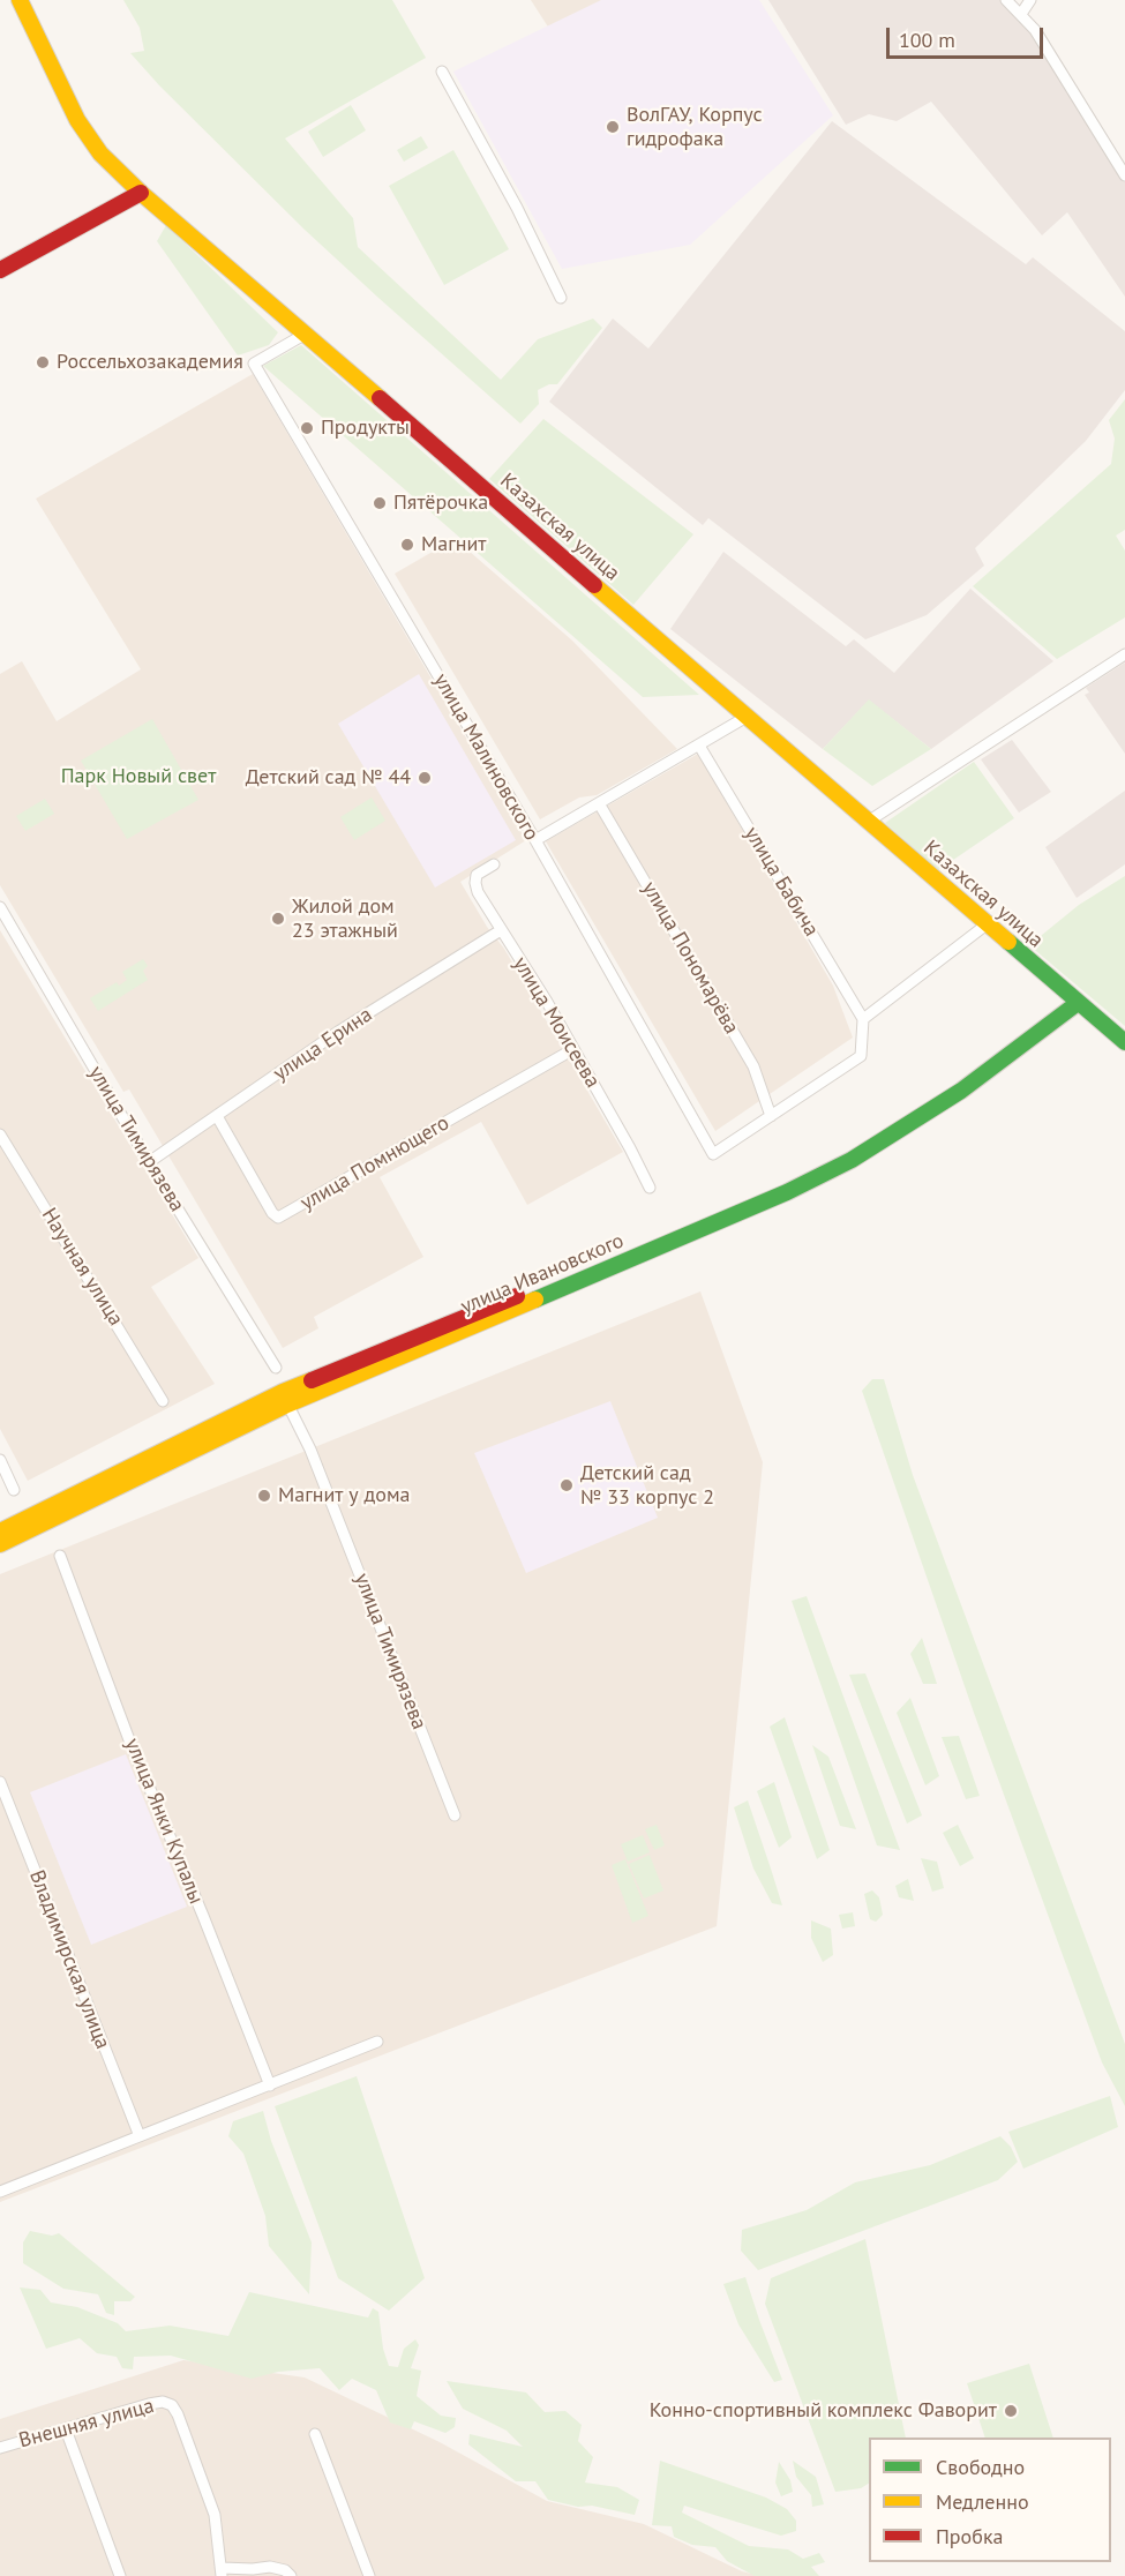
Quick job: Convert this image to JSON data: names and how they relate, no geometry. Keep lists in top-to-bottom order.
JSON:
{
  "streets": {
    "street": [
      "Казахская улица",
      "улица Малиновского",
      "улица Бабича",
      "улица Пономарёва",
      "улица Моисеева",
      "улица Ерина",
      "улица Тимирязева",
      "улица Помнющего",
      "Научная улица",
      "улица Ивановского",
      "улица Янки Купалы",
      "Владимирская улица",
      "Внешняя улица"
    ]
  },
  "crossings": [
    ["Казахская улица", "улица Малиновского"],
    ["Казахская улица", "улица Ивановского"],
    ["улица Малиновского", "улица Пономарёва"],
    ["улица Моисеева", "улица Ерина"],
    ["улица Моисеева", "улица Помнющего"],
    ["улица Ерина", "улица Тимирязева"],
    ["улица Ерина", "улица Помнющего"],
    ["улица Тимирязева", "улица Ивановского"]
  ],
  "parks": ["Парк Новый свет"],
  "places": [
    "ВолГАУ, Корпус гидрофака",
    "Россельхозакадемия",
    "Продукты",
    "Пятёрочка",
    "Магнит",
    "Детский сад № 44",
    "Жилой дом 23 этажный",
    "Детский сад № 33 корпус 2",
    "Магнит у дома",
    "Конно-спортивный комплекс Фаворит"
  ],
  "legend": ["Свободно", "Медленно", "Пробка"],
  "scale_bar": "100 m"
}
